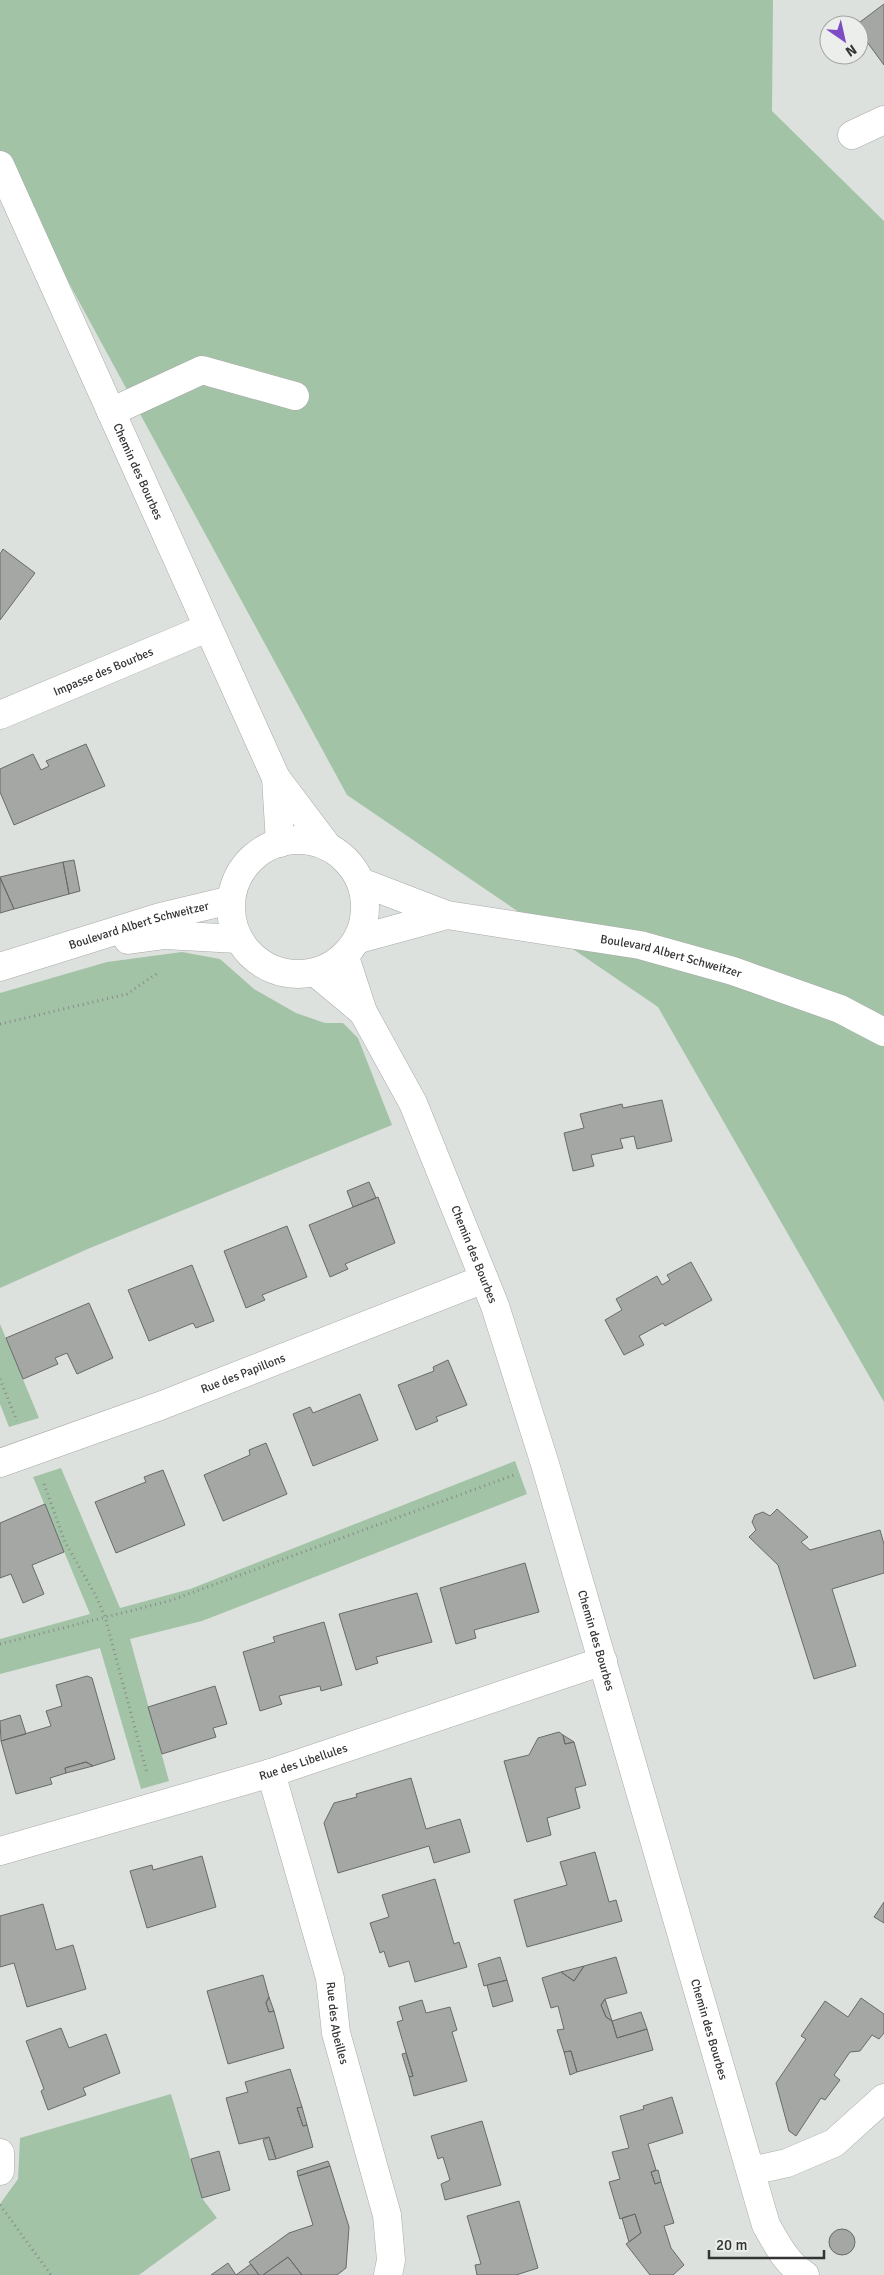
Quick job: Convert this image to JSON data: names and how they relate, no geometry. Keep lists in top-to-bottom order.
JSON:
{
  "streets": {
    "street": [
      "Chemin des Bourbes",
      "Impasse des Bourbes",
      "Boulevard Albert Schweitzer",
      "Rue des Papillons",
      "Rue des Libellules",
      "Rue des Abeilles"
    ]
  },
  "crossings": [
    ["Chemin des Bourbes", "Impasse des Bourbes"],
    ["Chemin des Bourbes", "Boulevard Albert Schweitzer"],
    ["Chemin des Bourbes", "Rue des Papillons"],
    ["Chemin des Bourbes", "Rue des Libellules"],
    ["Rue des Libellules", "Rue des Abeilles"]
  ],
  "scale_bar": "20 m",
  "north": "bottom right"
}
